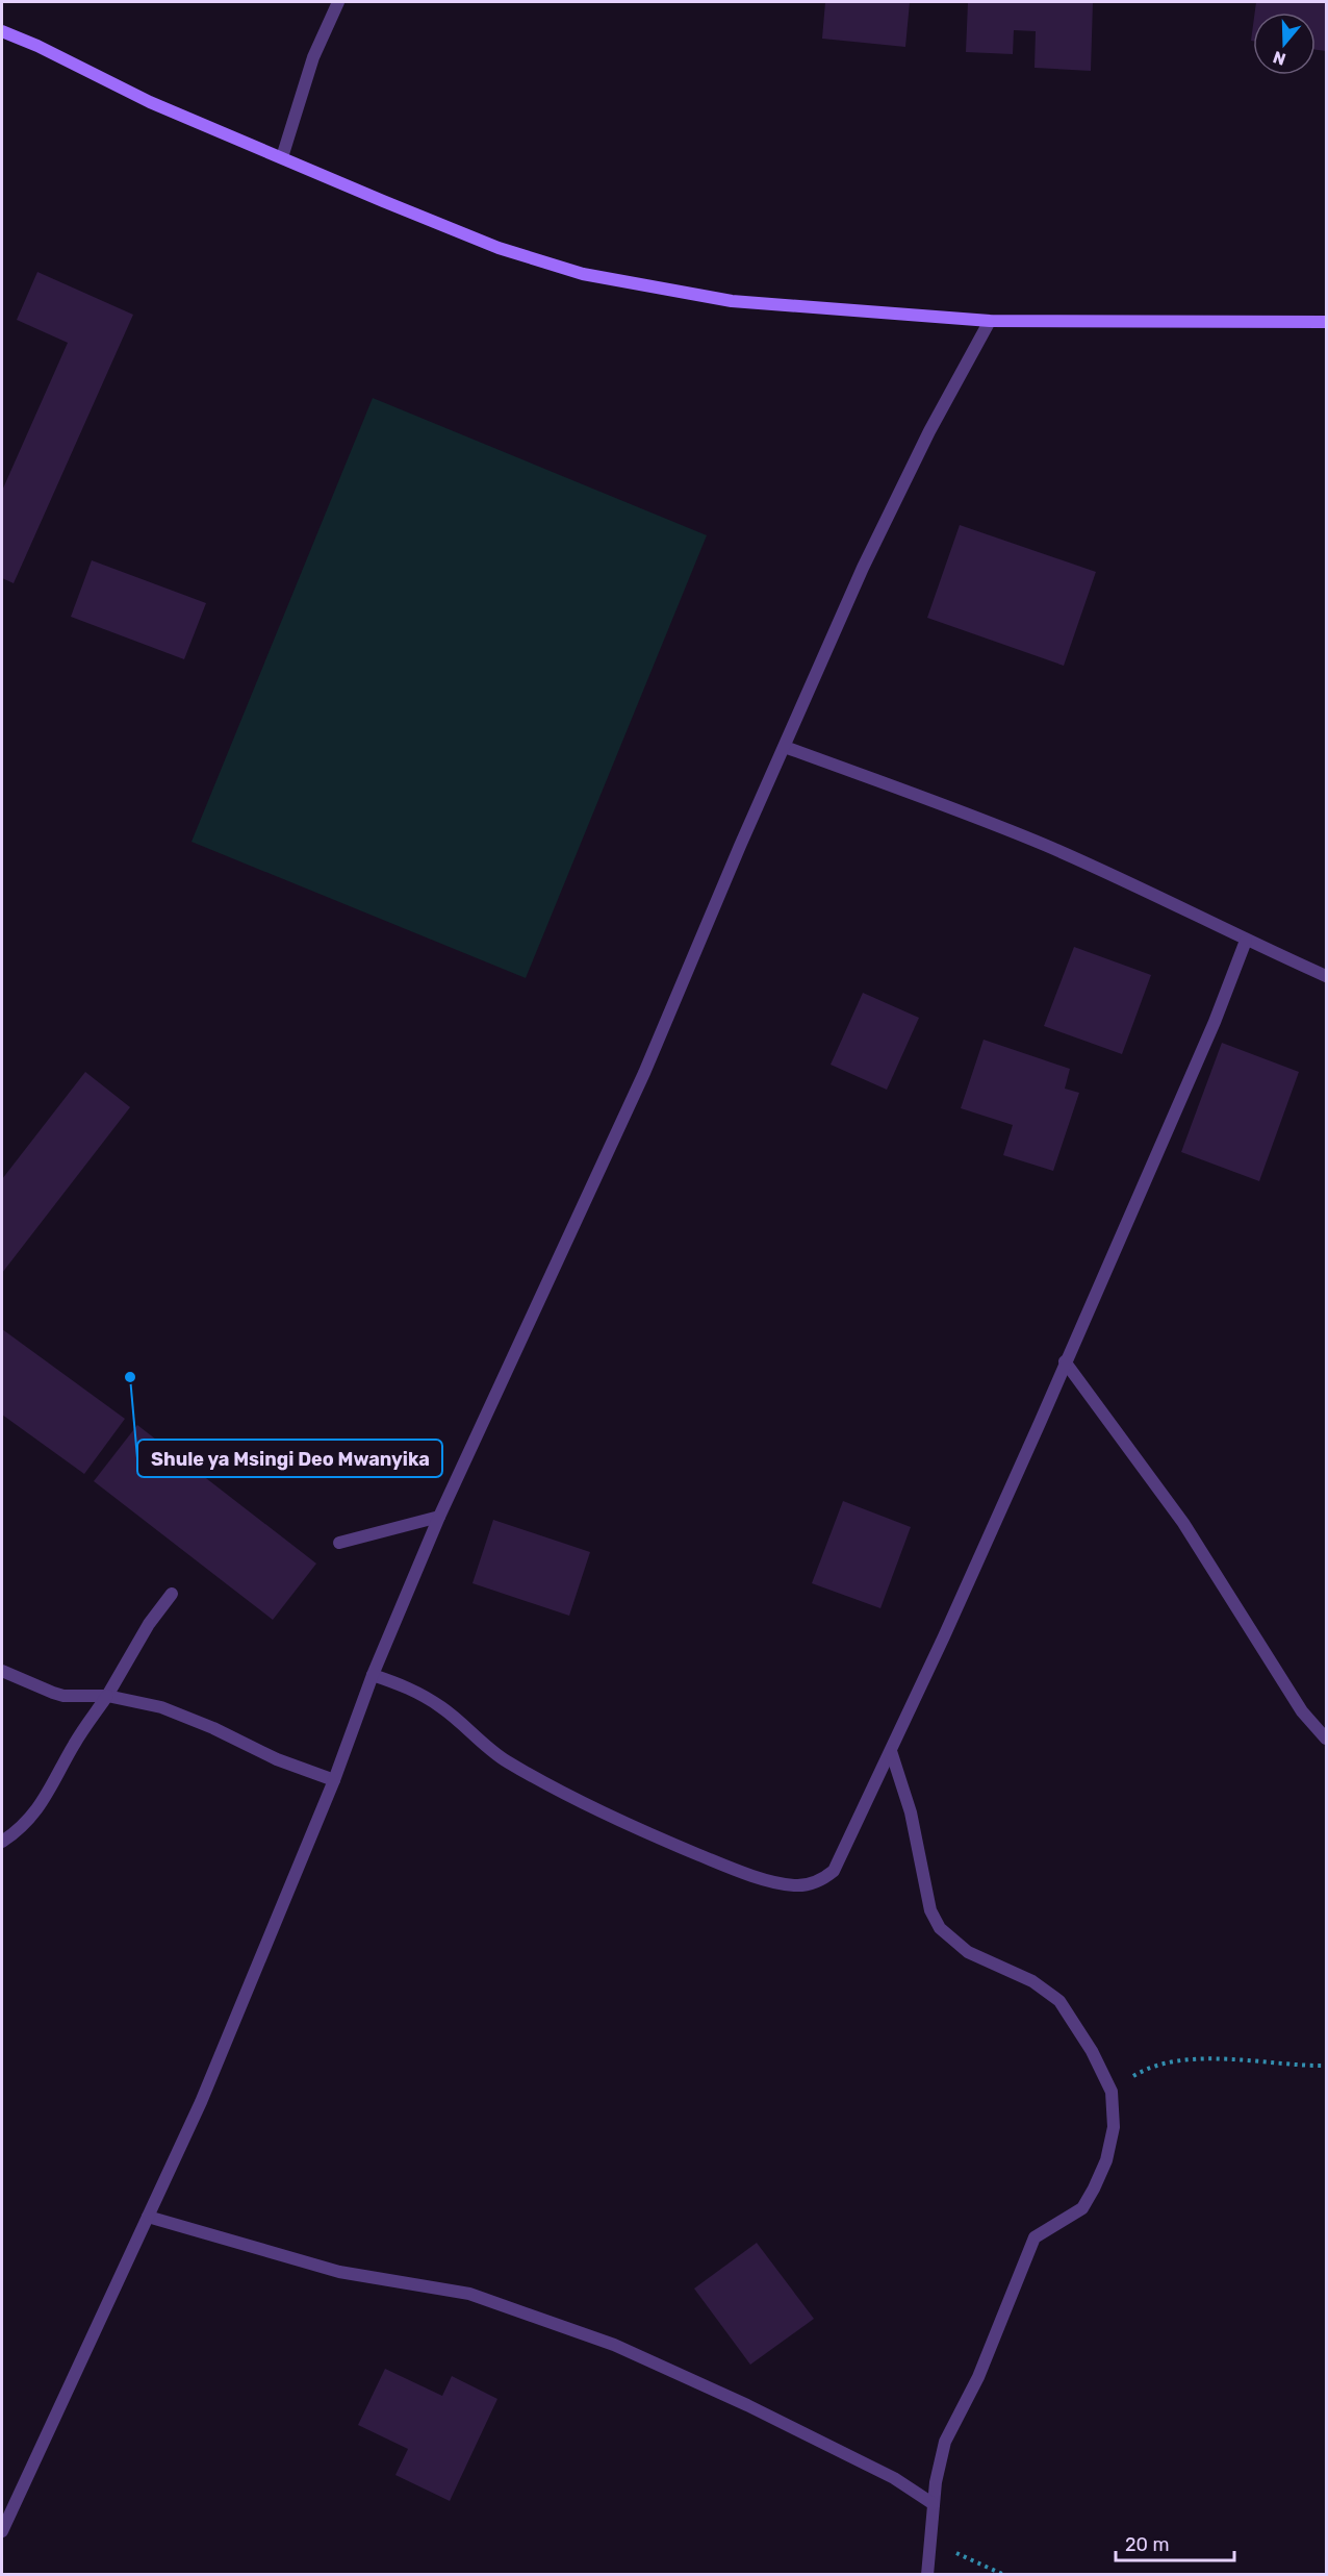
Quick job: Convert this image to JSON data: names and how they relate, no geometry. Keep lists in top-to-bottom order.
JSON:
{
  "places": ["Shule ya Msingi Deo Mwanyika"],
  "scale_bar": "20 m",
  "north": "bottom"
}
